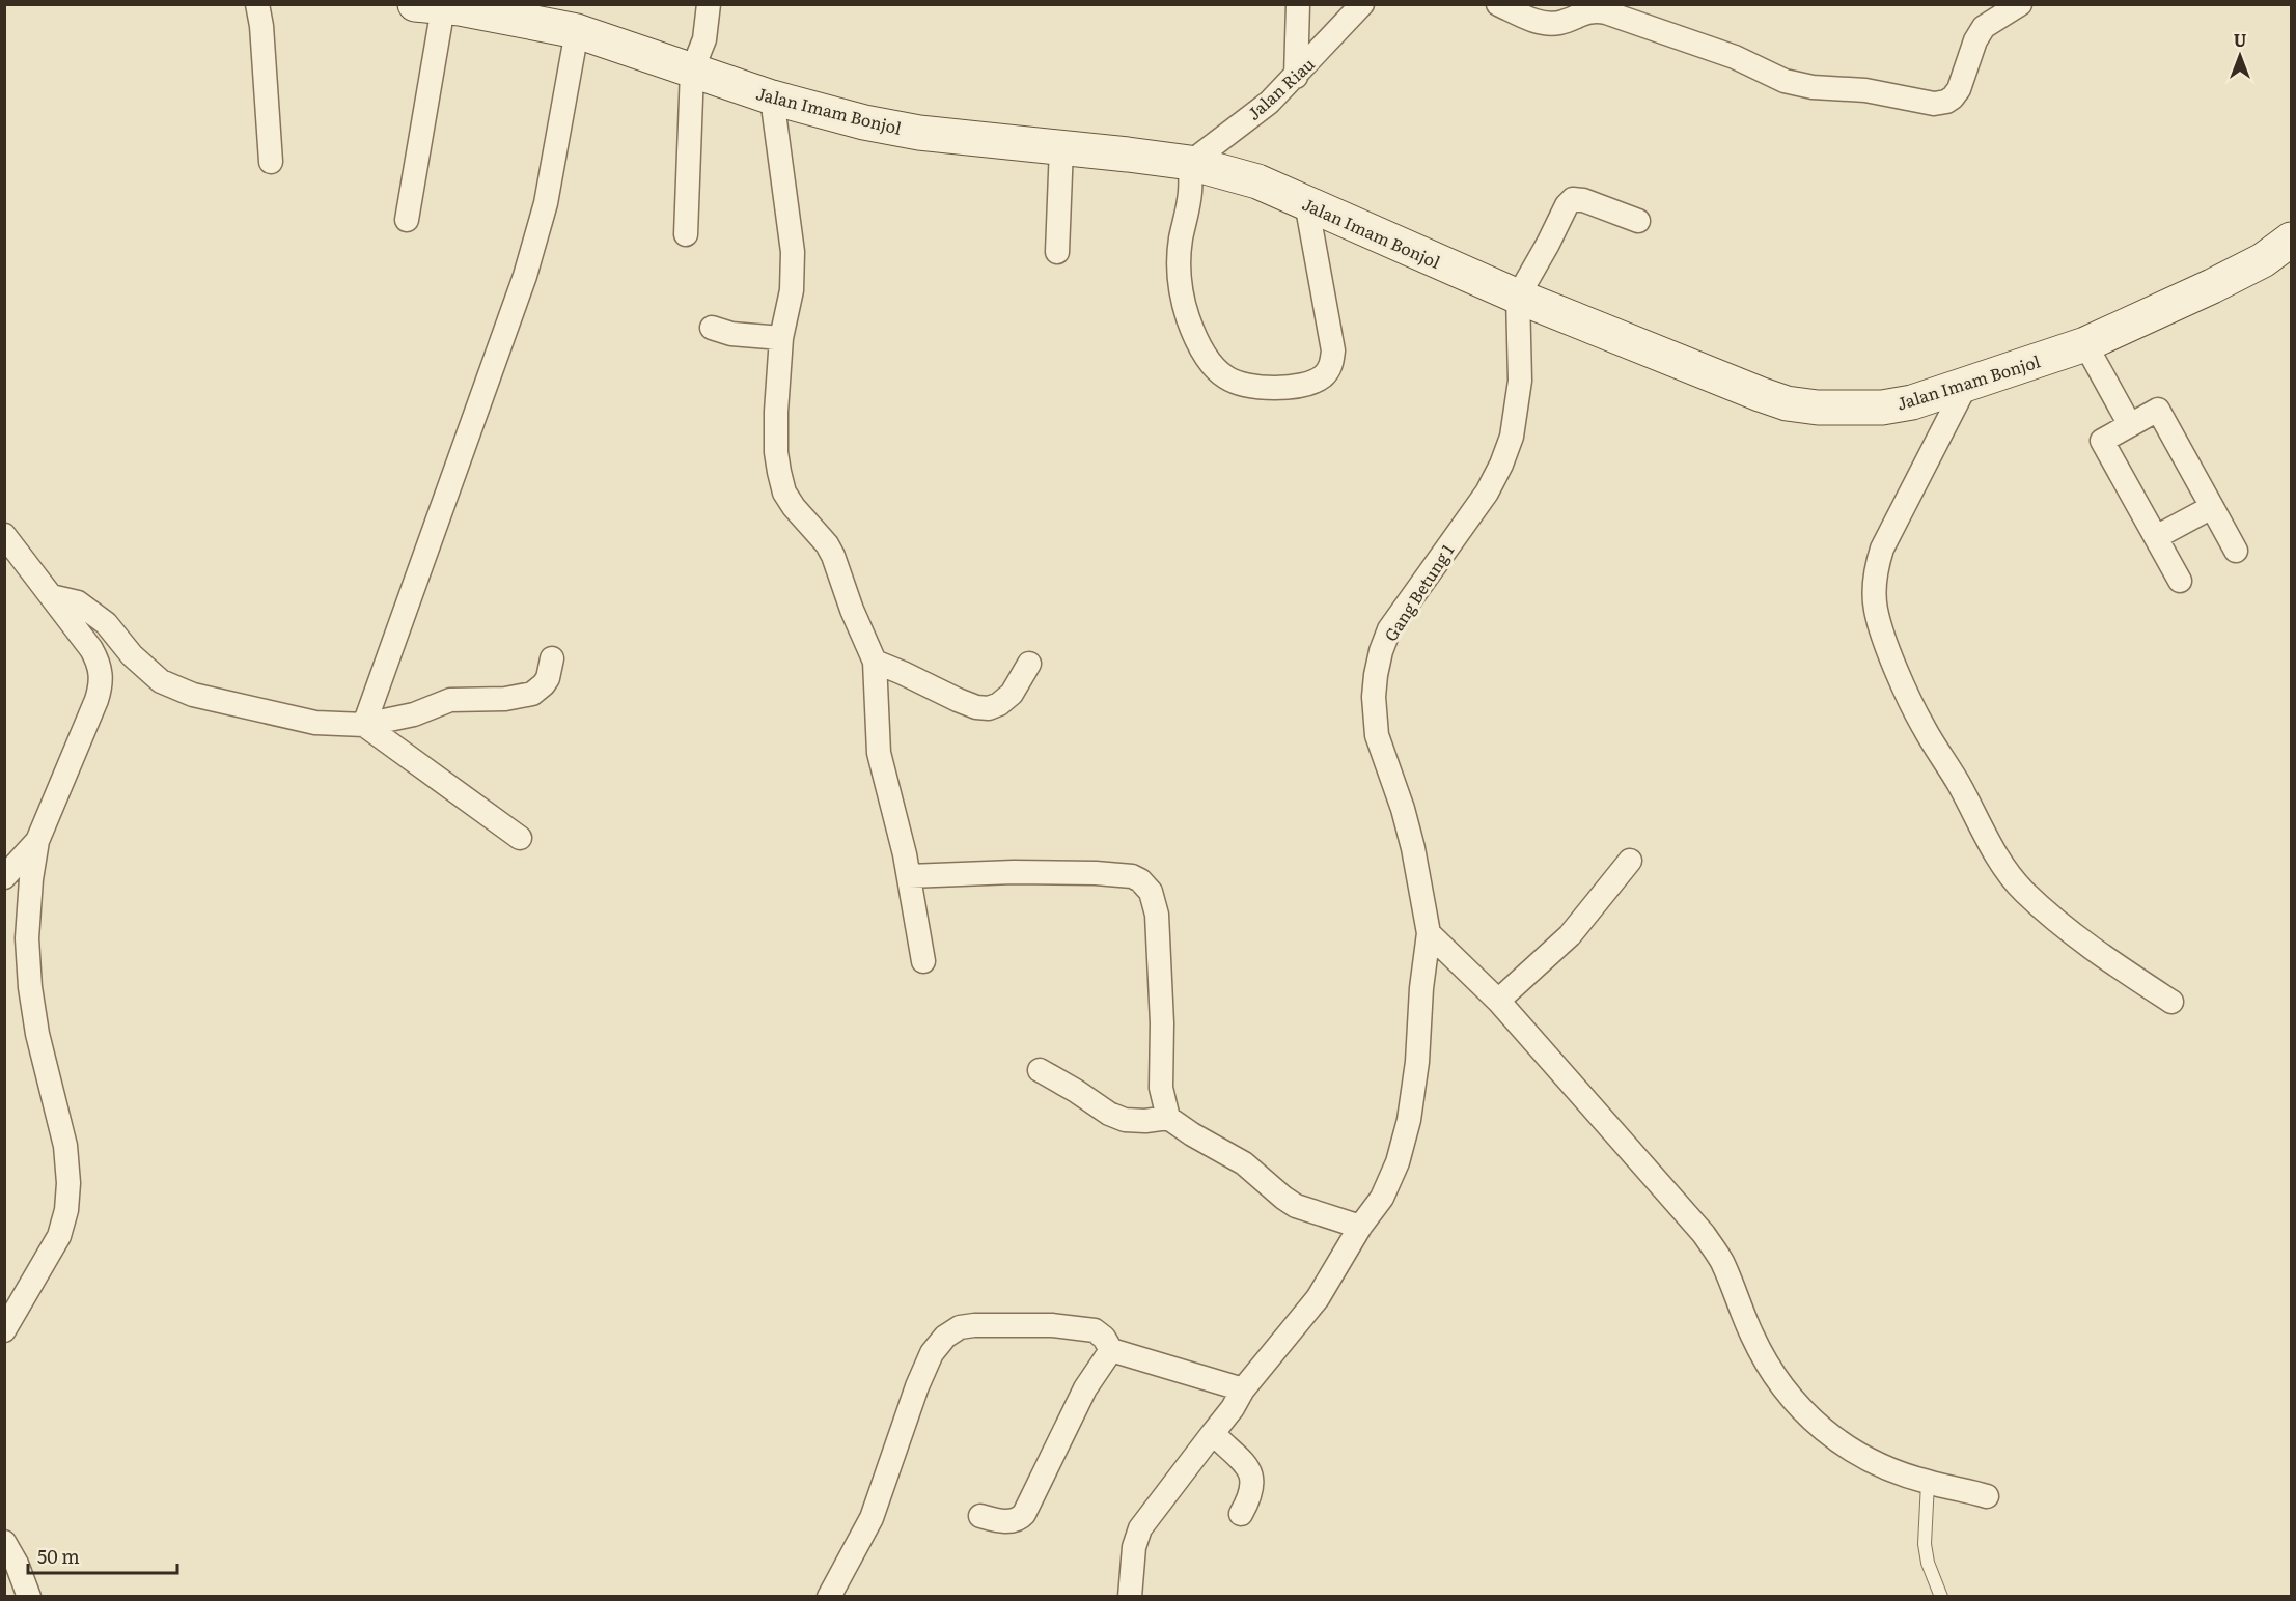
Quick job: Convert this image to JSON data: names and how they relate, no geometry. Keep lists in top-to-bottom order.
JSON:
{
  "streets": {
    "main road": ["Jalan Imam Bonjol"],
    "street": ["Jalan Riau", "Gang Betung 1"]
  },
  "crossings": [
    ["Jalan Riau", "Jalan Imam Bonjol"],
    ["Jalan Imam Bonjol", "Gang Betung 1"]
  ],
  "scale_bar": "50 m",
  "north": "top"
}
